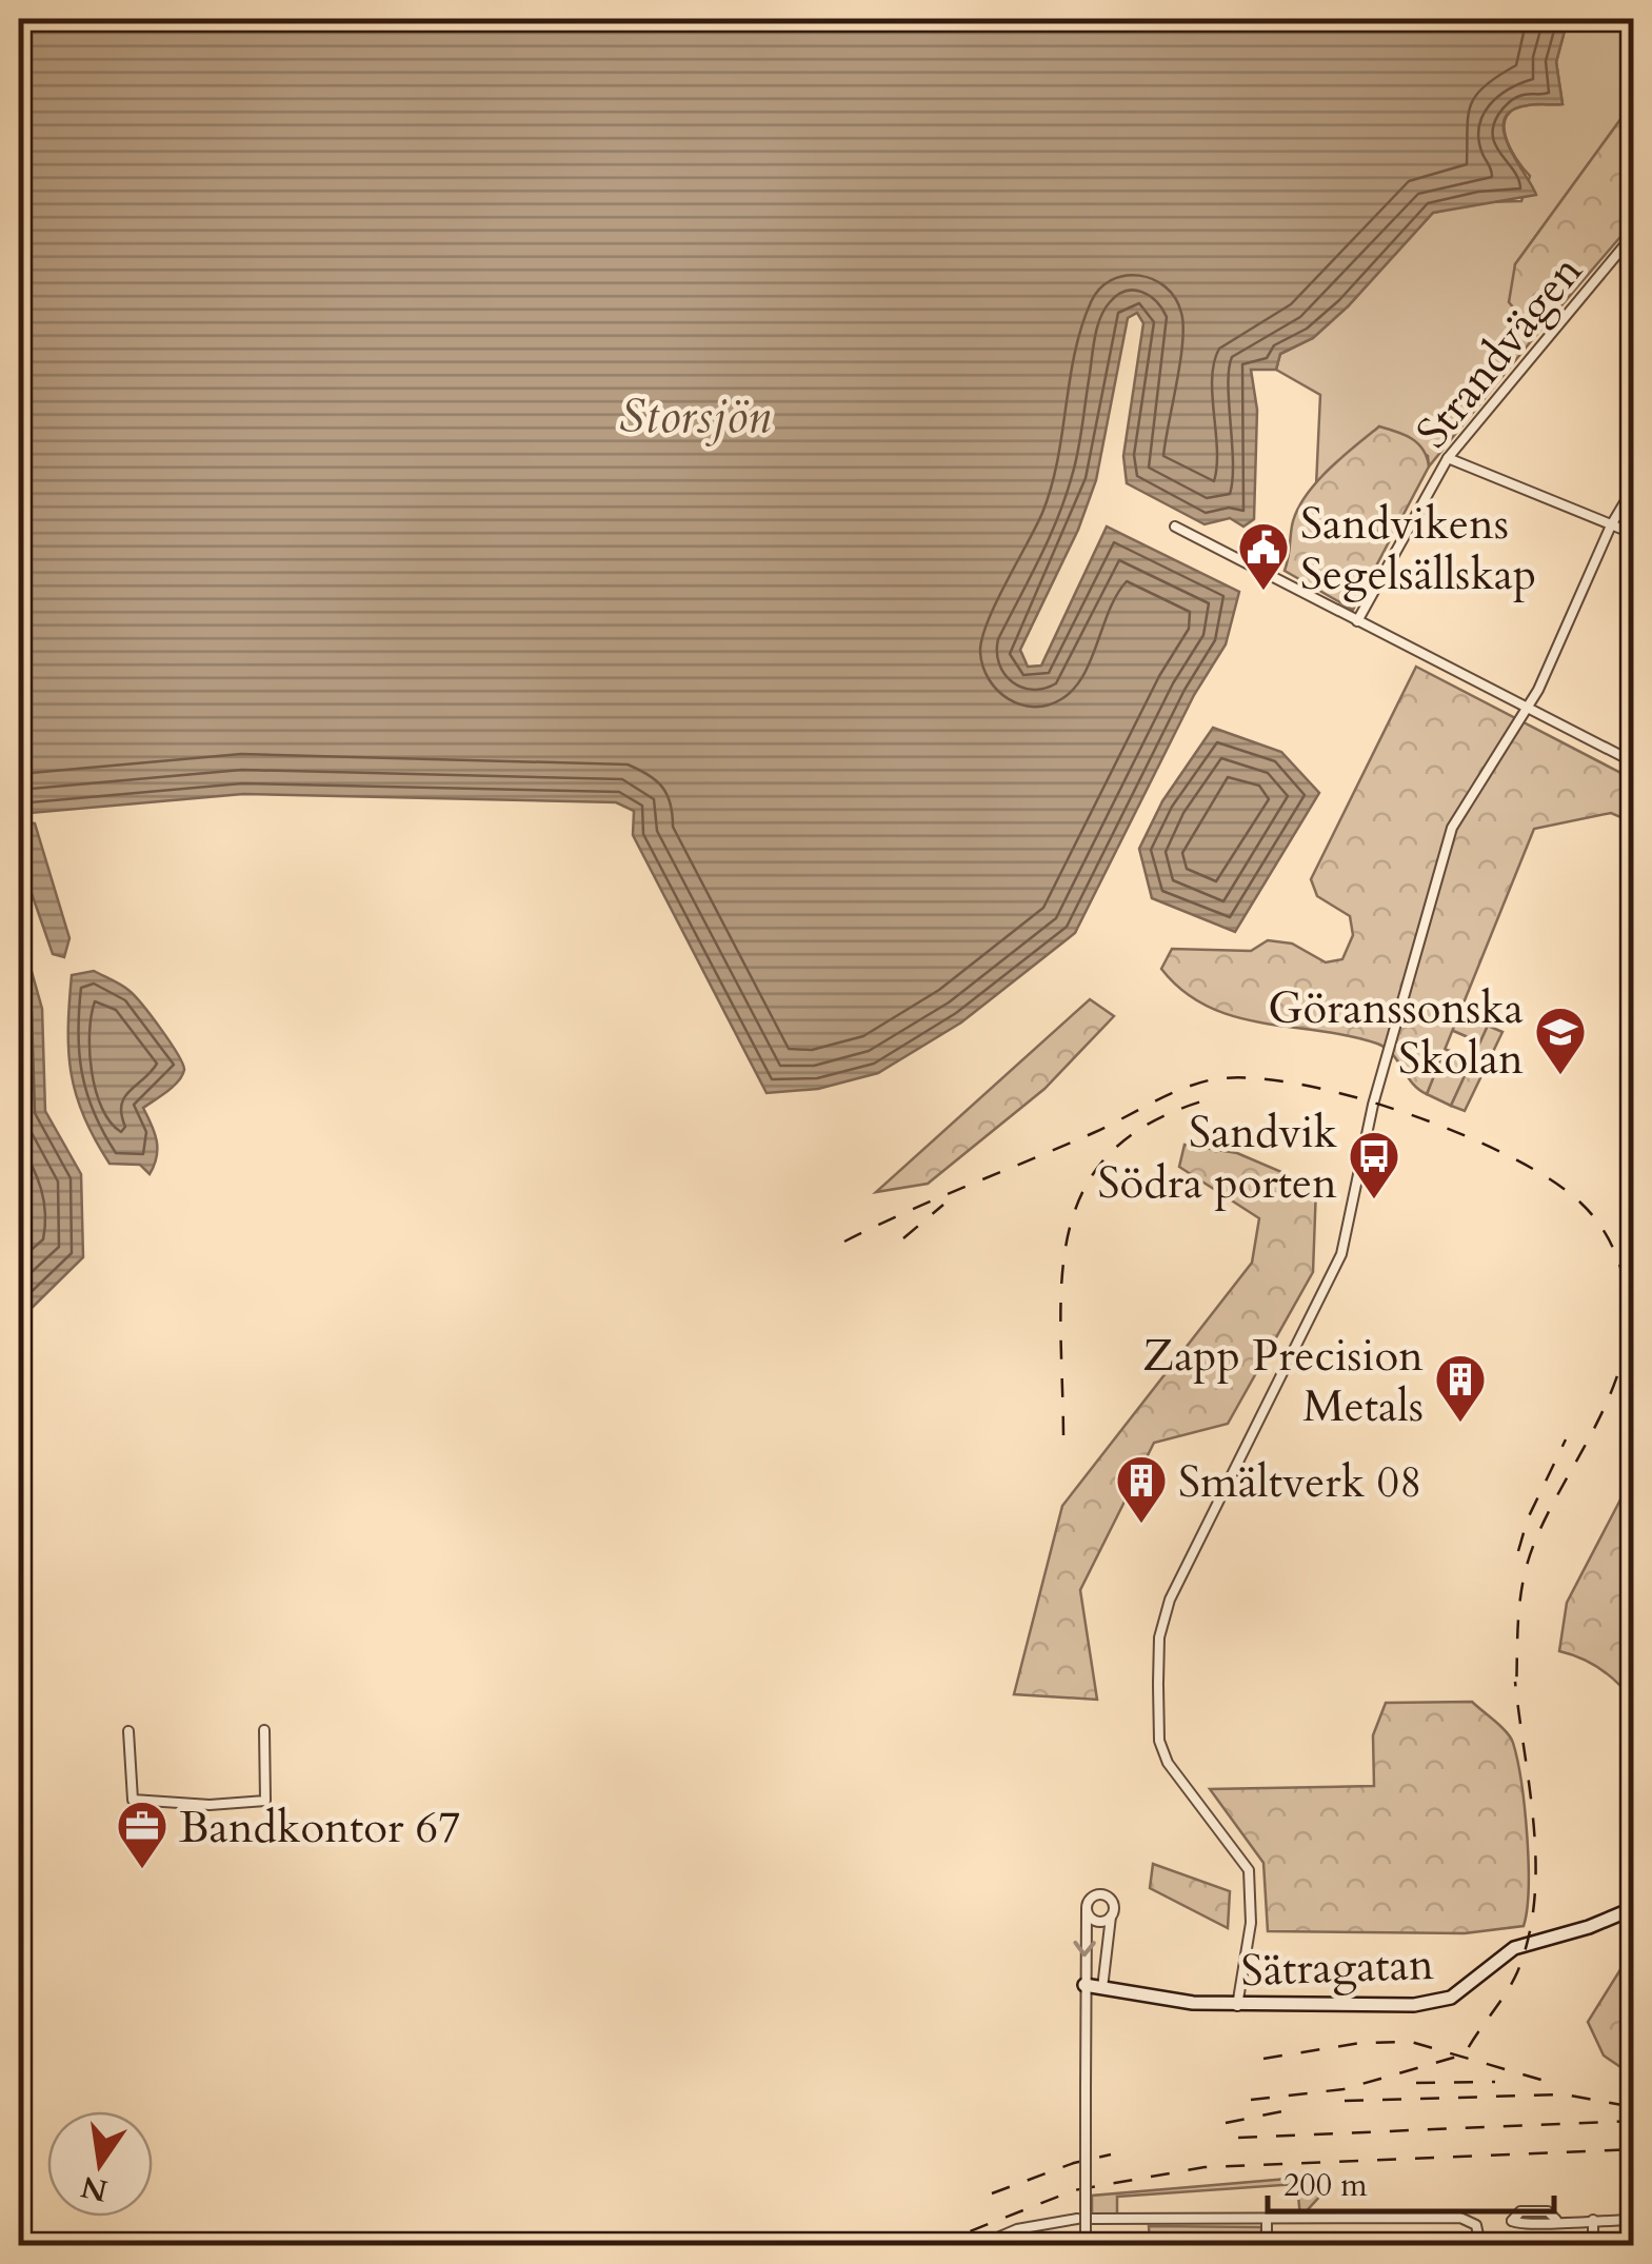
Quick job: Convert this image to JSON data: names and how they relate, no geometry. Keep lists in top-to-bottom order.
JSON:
{
  "streets": {
    "street": ["Strandvägen", "Sätragatan"]
  },
  "water": ["Storsjön"],
  "places": {
    "public building": ["Sandvikens Segelsällskap"],
    "school or university": ["Göranssonska Skolan"],
    "bus stop": ["Sandvik Södra porten"],
    "building": ["Zapp Precision Metals", "Smältverk 08"],
    "office": ["Bandkontor 67"]
  },
  "scale_bar": "200 m",
  "north": "bottom"
}
